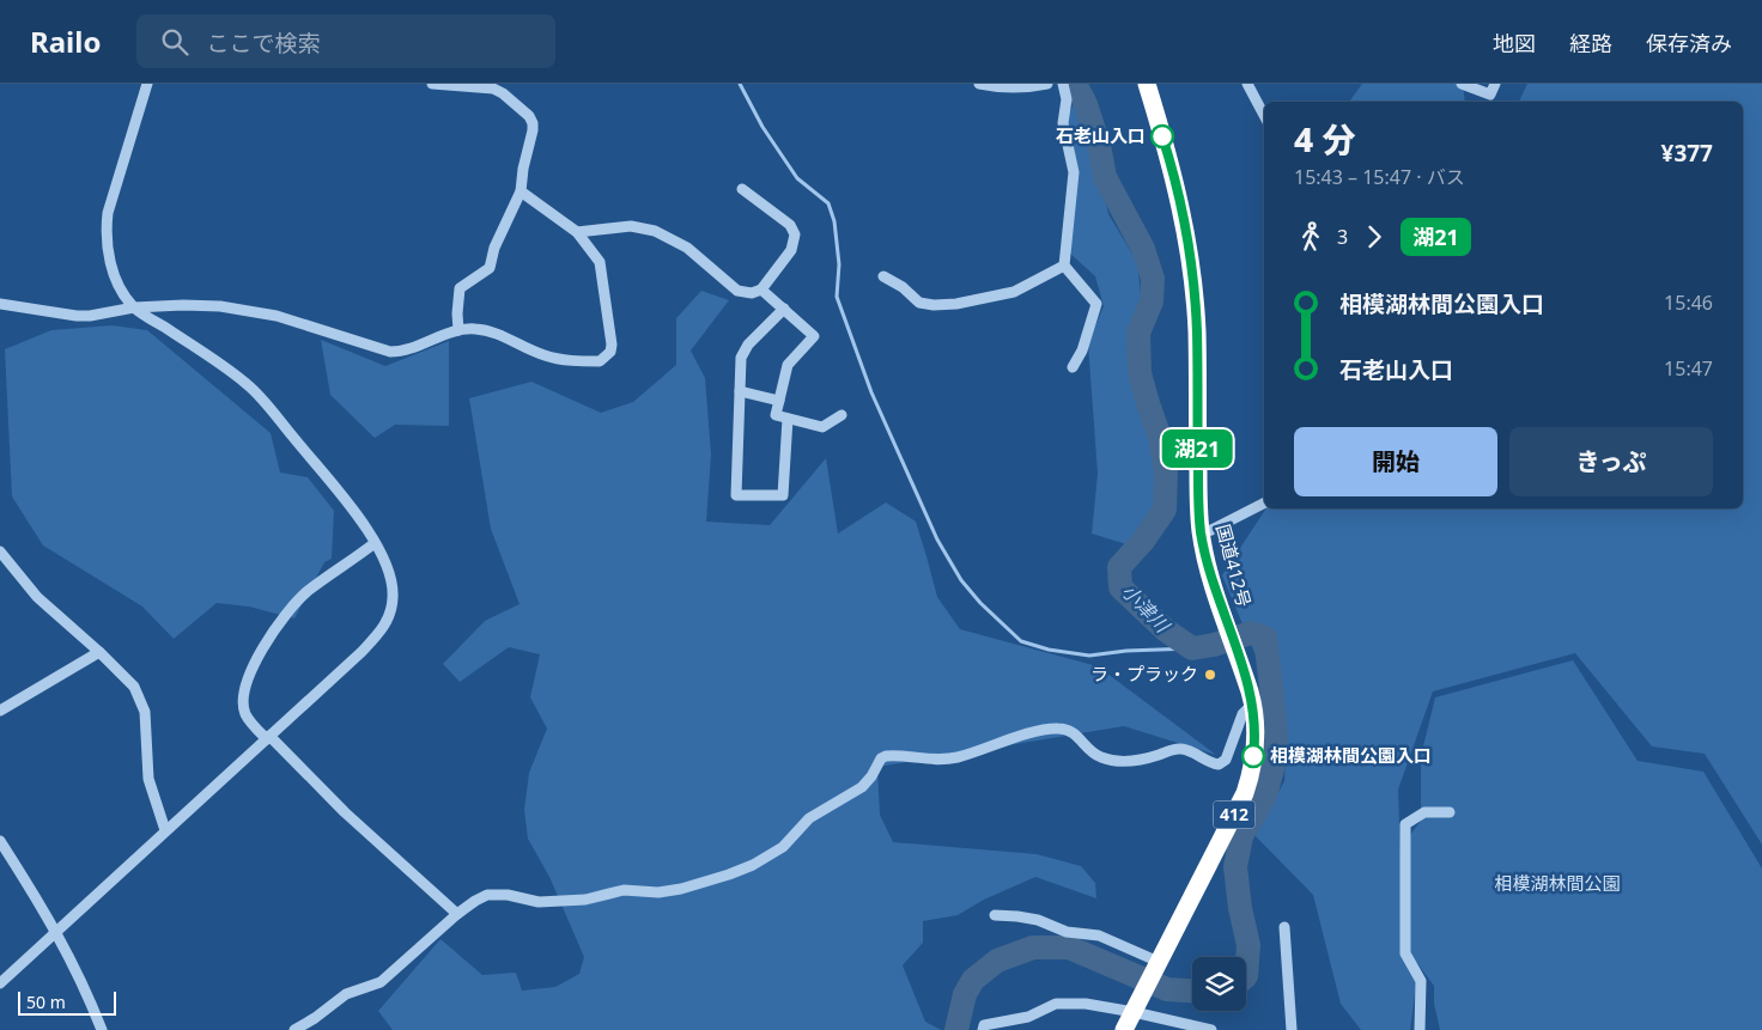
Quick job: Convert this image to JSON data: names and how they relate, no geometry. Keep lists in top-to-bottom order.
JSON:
{
  "streets": {
    "highway": ["国道412号", "412"]
  },
  "water": ["小津川"],
  "parks": ["相模湖林間公園"],
  "places": ["石老山入口", "ラ・プラック", "相模湖林間公園入口"],
  "lines": ["bus line 湖21"],
  "scale_bar": "50 m",
  "page": {
    "header": "Railo",
    "search": "ここで検索",
    "nav": ["地図", "経路", "保存済み"],
    "on_map": "湖21",
    "heading": ["4 分", "15:43 – 15:47 · バス", "¥377"],
    "legs": ["3", "湖21"],
    "list": [
      {
        "name": "相模湖林間公園入口",
        "value": "15:46"
      },
      {
        "name": "石老山入口",
        "value": "15:47"
      }
    ],
    "buttons": ["開始", "きっぷ"],
    "scale": "50 m"
  }
}
